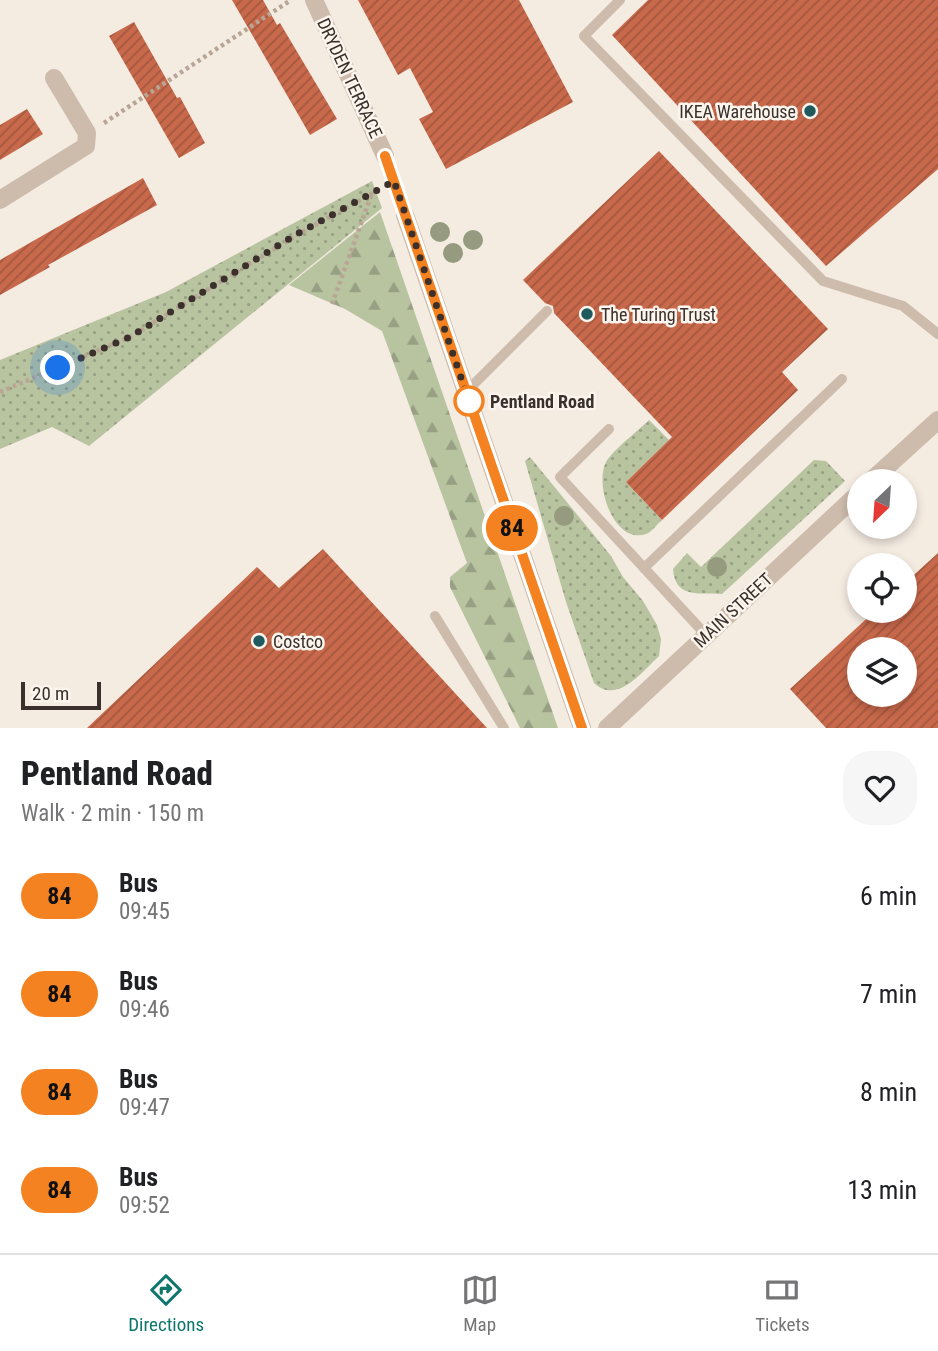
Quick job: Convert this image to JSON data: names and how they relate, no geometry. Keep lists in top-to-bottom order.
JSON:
{
  "streets": {
    "street": ["DRYDEN TERRACE", "MAIN STREET"]
  },
  "places": [
    "IKEA Warehouse",
    "The Turing Trust",
    "Pentland Road",
    "Costco"
  ],
  "lines": ["bus line 84"],
  "scale_bar": "20 m",
  "north": "bottom left",
  "page": {
    "on_map": "84",
    "scale": "20 m",
    "heading": ["Pentland Road", "Walk · 2 min · 150 m"],
    "list": [
      {
        "mark": "84",
        "name": "Bus",
        "note": "09:45",
        "value": "6 min"
      },
      {
        "mark": "84",
        "name": "Bus",
        "note": "09:46",
        "value": "7 min"
      },
      {
        "mark": "84",
        "name": "Bus",
        "note": "09:47",
        "value": "8 min"
      },
      {
        "mark": "84",
        "name": "Bus",
        "note": "09:52",
        "value": "13 min"
      }
    ],
    "tabs": ["Directions", "Map", "Tickets"]
  }
}
